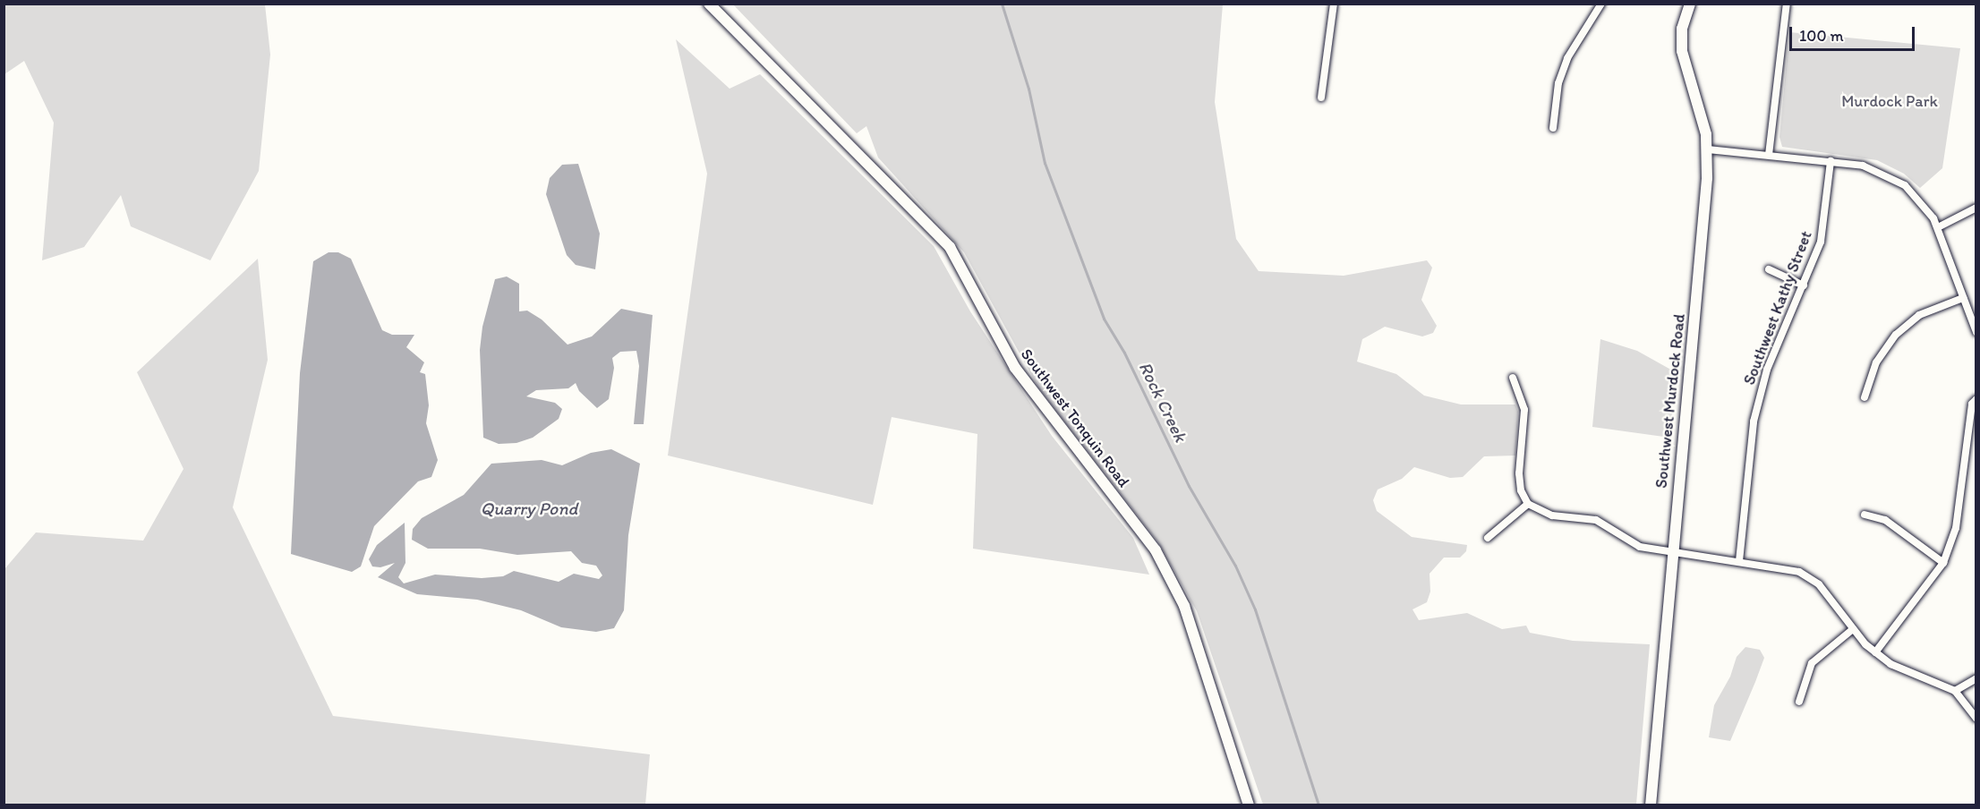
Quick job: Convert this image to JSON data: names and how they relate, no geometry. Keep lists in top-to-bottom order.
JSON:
{
  "streets": {
    "main road": ["Southwest Murdock Road", "Southwest Tonquin Road"],
    "street": ["Southwest Kathy Street"]
  },
  "water": ["Rock Creek", "Quarry Pond"],
  "parks": ["Murdock Park"],
  "scale_bar": "100 m"
}
